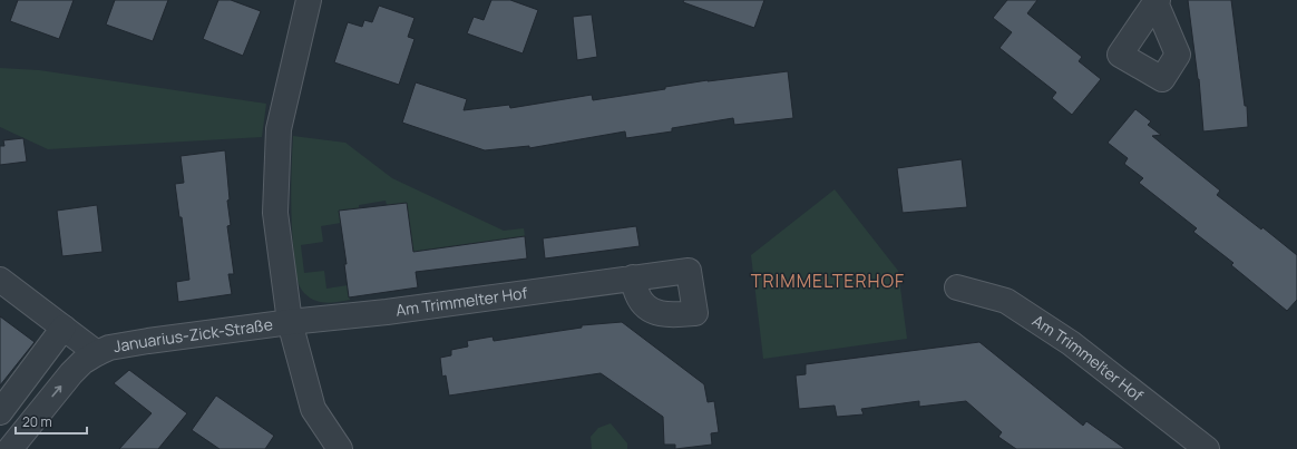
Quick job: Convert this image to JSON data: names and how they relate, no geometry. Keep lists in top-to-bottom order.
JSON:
{
  "streets": {
    "street": ["Am Trimmelter Hof", "Januarius-Zick-Straße"]
  },
  "crossings": [
    ["Am Trimmelter Hof", "Januarius-Zick-Straße"]
  ],
  "districts": ["TRIMMELTERHOF"],
  "scale_bar": "20 m"
}
